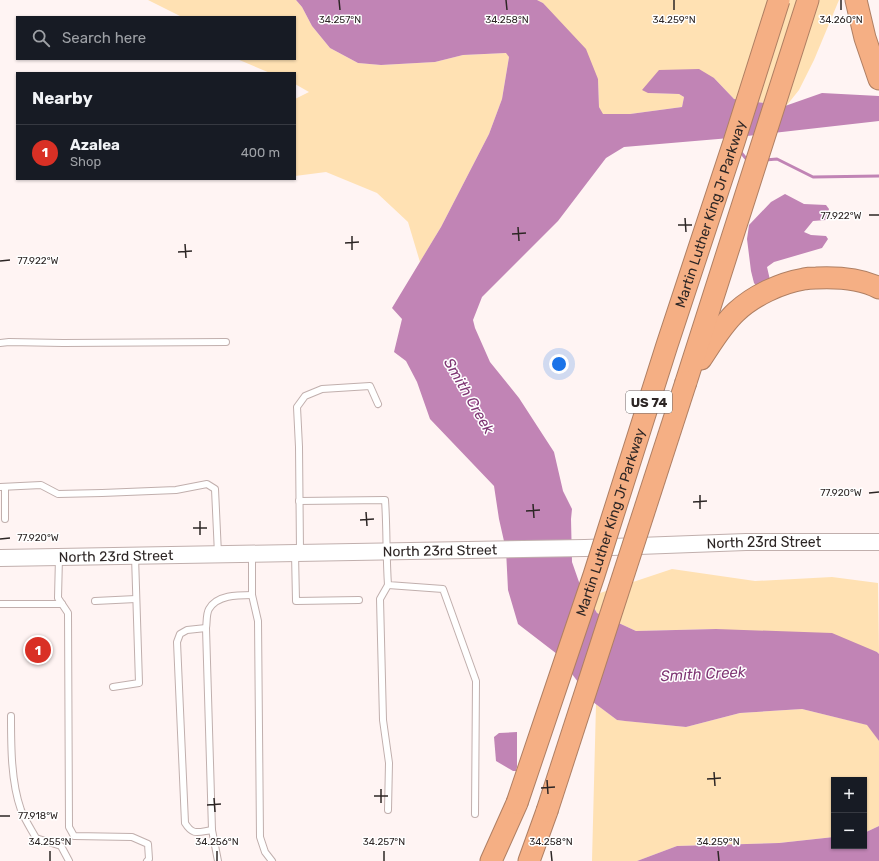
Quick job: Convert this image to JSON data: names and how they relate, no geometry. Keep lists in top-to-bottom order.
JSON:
{
  "streets": {
    "highway": ["Martin Luther King Jr Parkway", "US 74"],
    "main road": ["North 23rd Street"]
  },
  "water": ["Smith Creek"],
  "page": {
    "search": "Search here",
    "heading": "Nearby",
    "list": [
      {
        "mark": "1",
        "name": "Azalea",
        "note": "Shop",
        "value": "400 m"
      }
    ],
    "pins": "1",
    "map_buttons": ["+", "−"]
  },
  "coordinates": [
    "34.257°N",
    "34.258°N",
    "34.259°N",
    "34.260°N",
    "77.922°W",
    "77.920°W",
    "77.918°W",
    "34.255°N",
    "34.256°N"
  ]
}
